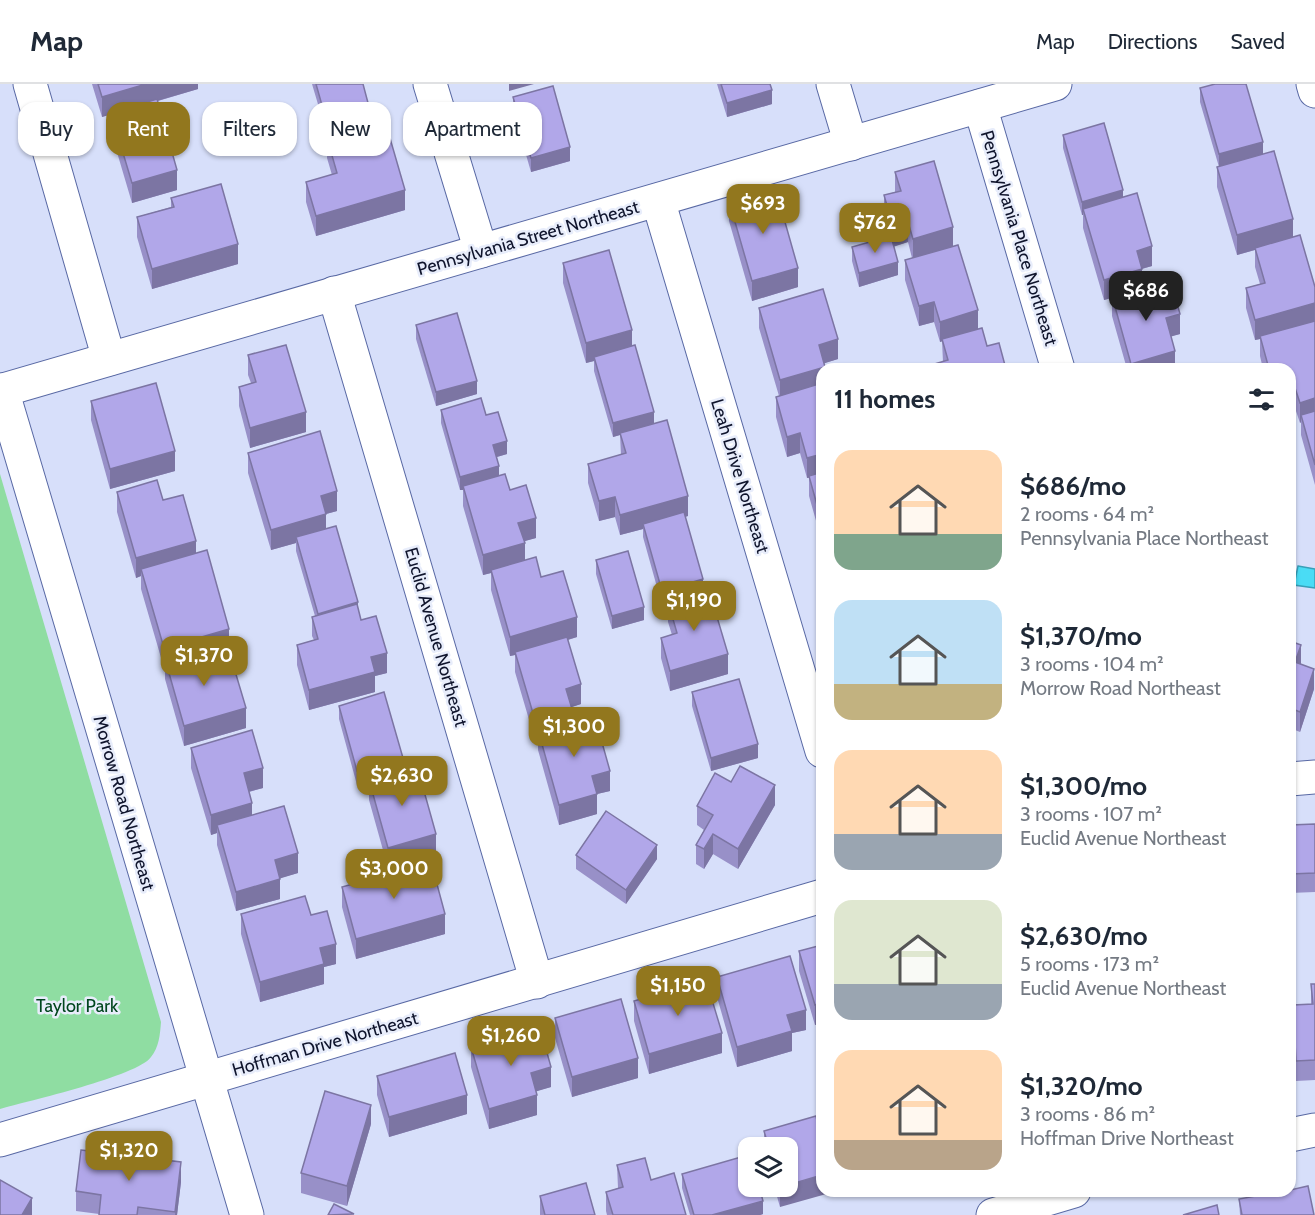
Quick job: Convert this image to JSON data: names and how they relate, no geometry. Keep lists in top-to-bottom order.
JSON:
{
  "streets": {
    "street": [
      "Pennsylvania Street Northeast",
      "Pennsylvania Place Northeast",
      "Leah Drive Northeast",
      "Euclid Avenue Northeast",
      "Morrow Road Northeast",
      "Hoffman Drive Northeast"
    ]
  },
  "crossings": [
    ["Pennsylvania Street Northeast", "Pennsylvania Place Northeast"],
    ["Pennsylvania Street Northeast", "Leah Drive Northeast"],
    ["Pennsylvania Street Northeast", "Euclid Avenue Northeast"],
    ["Pennsylvania Street Northeast", "Morrow Road Northeast"],
    ["Euclid Avenue Northeast", "Hoffman Drive Northeast"],
    ["Morrow Road Northeast", "Hoffman Drive Northeast"]
  ],
  "parks": ["Taylor Park"],
  "page": {
    "header": "Map",
    "nav": ["Map", "Directions", "Saved"],
    "chip": [
      "Buy",
      "Rent",
      "Filters",
      "New",
      "Apartment"
    ],
    "price": [
      "$693",
      "$762",
      "$686",
      "$1,190",
      "$1,370",
      "$1,300",
      "$2,630",
      "$3,000",
      "$1,150",
      "$1,260",
      "$1,320"
    ],
    "heading": "11 homes",
    "list": [
      {
        "name": "$686/mo",
        "note": "2 rooms · 64 m² · Pennsylvania Place Northeast"
      },
      {
        "name": "$1,370/mo",
        "note": "3 rooms · 104 m² · Morrow Road Northeast"
      },
      {
        "name": "$1,300/mo",
        "note": "3 rooms · 107 m² · Euclid Avenue Northeast"
      },
      {
        "name": "$2,630/mo",
        "note": "5 rooms · 173 m² · Euclid Avenue Northeast"
      },
      {
        "name": "$1,320/mo",
        "note": "3 rooms · 86 m² · Hoffman Drive Northeast"
      }
    ]
  }
}
